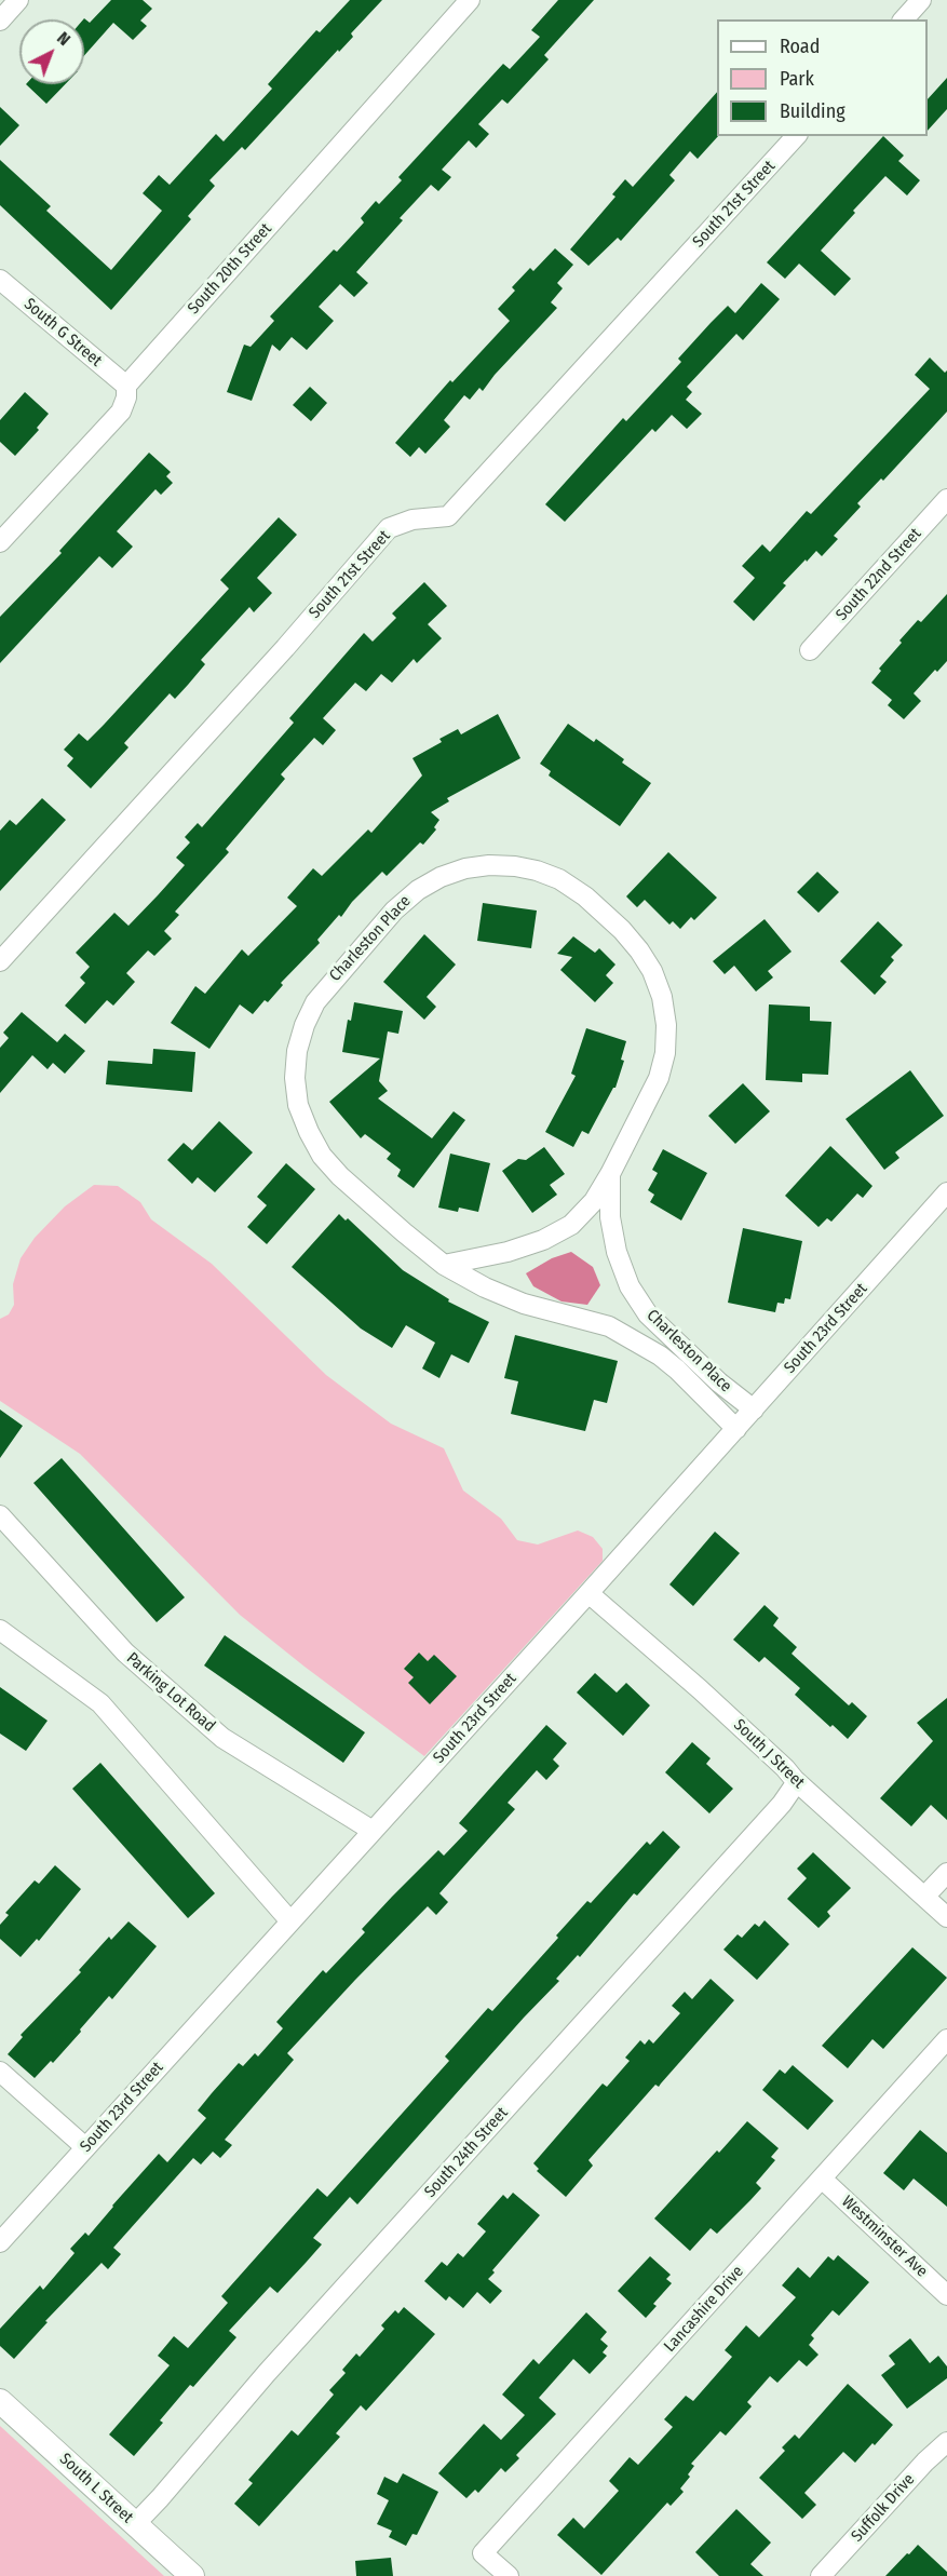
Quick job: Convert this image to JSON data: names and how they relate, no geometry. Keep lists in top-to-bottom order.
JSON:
{
  "streets": {
    "street": [
      "South 21st Street",
      "South 20th Street",
      "South G Street",
      "South 22nd Street",
      "Charleston Place",
      "South 23rd Street",
      "Parking Lot Road",
      "South J Street",
      "South 24th Street",
      "Westminster Ave",
      "Lancashire Drive",
      "South L Street",
      "Suffolk Drive"
    ]
  },
  "crossings": [
    ["South 20th Street", "South G Street"],
    ["Charleston Place", "South 23rd Street"],
    ["South 23rd Street", "Parking Lot Road"],
    ["South 23rd Street", "South J Street"],
    ["South J Street", "South 24th Street"],
    ["South 24th Street", "South L Street"],
    ["Westminster Ave", "Lancashire Drive"]
  ],
  "legend": ["Road", "Park", "Building"],
  "north": "top right"
}
